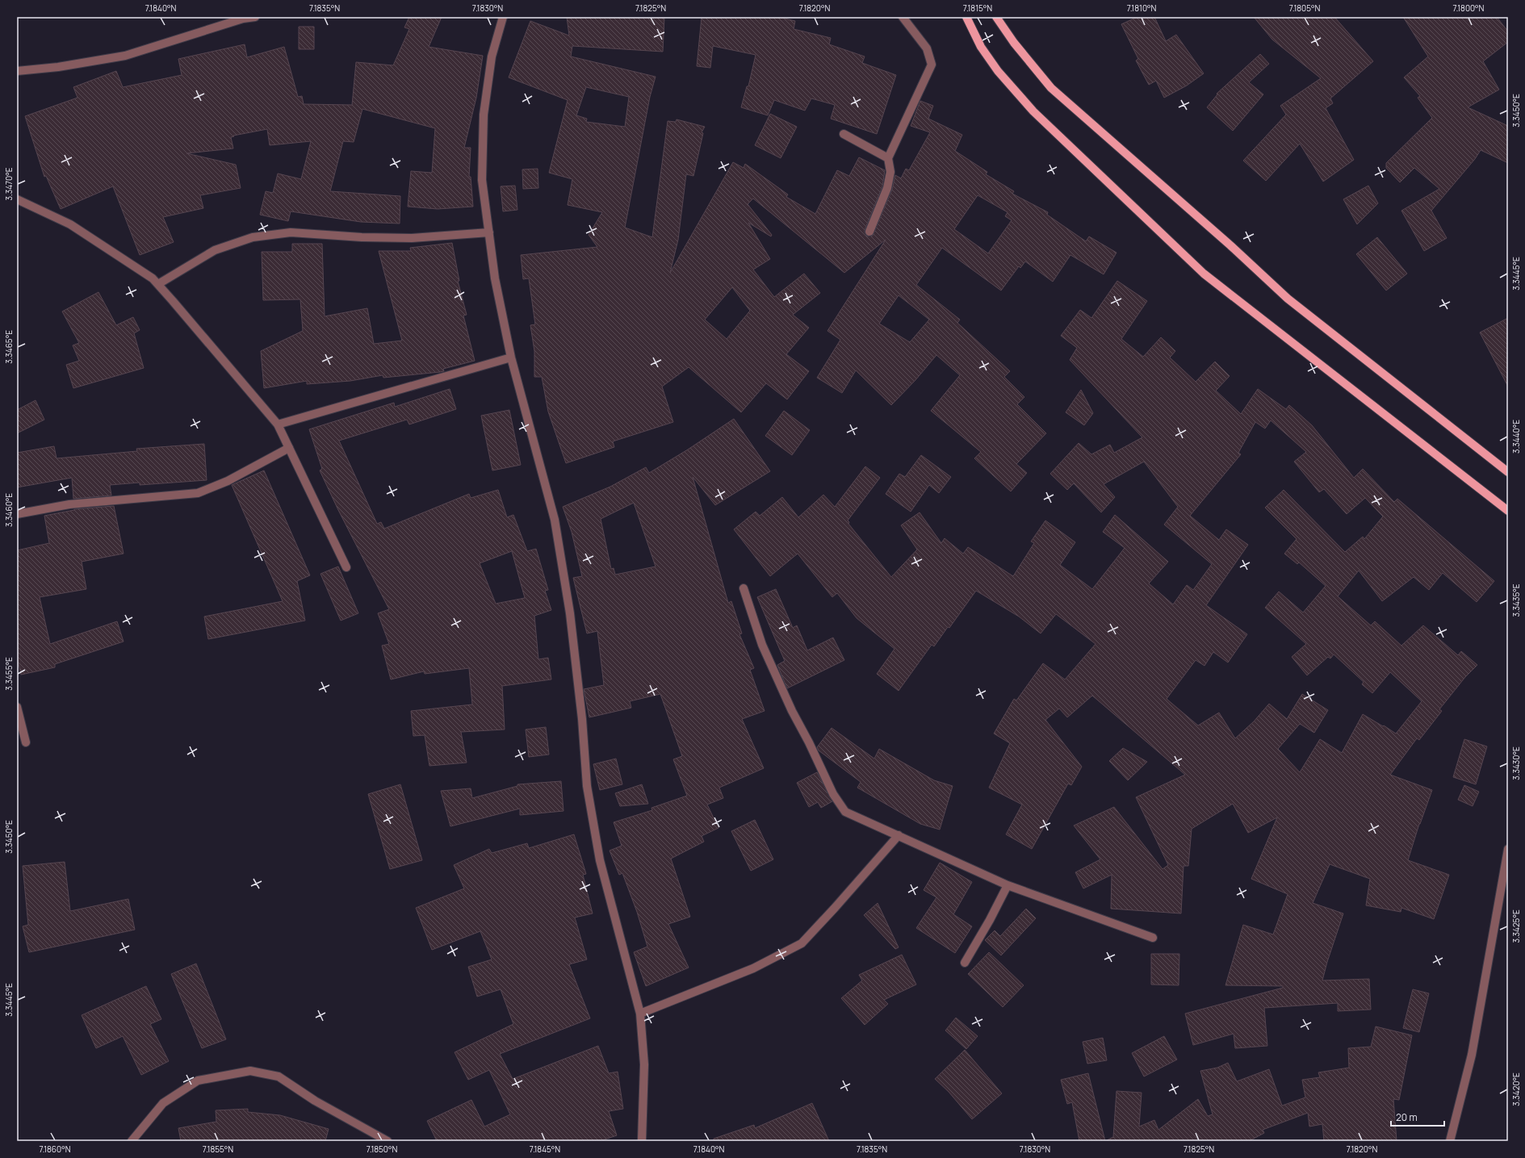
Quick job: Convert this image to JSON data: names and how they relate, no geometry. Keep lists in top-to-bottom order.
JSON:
{
  "scale_bar": "20 m",
  "coordinates": [
    "7.1840°N",
    "7.1835°N",
    "7.1830°N",
    "7.1825°N",
    "7.1820°N",
    "7.1815°N",
    "7.1810°N",
    "7.1805°N",
    "7.1800°N",
    "3.3450°E",
    "3.3470°E",
    "3.3445°E",
    "3.3465°E",
    "3.3440°E",
    "3.3460°E",
    "3.3435°E",
    "3.3455°E",
    "3.3430°E",
    "3.3425°E",
    "3.3420°E",
    "7.1860°N",
    "7.1855°N",
    "7.1850°N",
    "7.1845°N"
  ]
}
